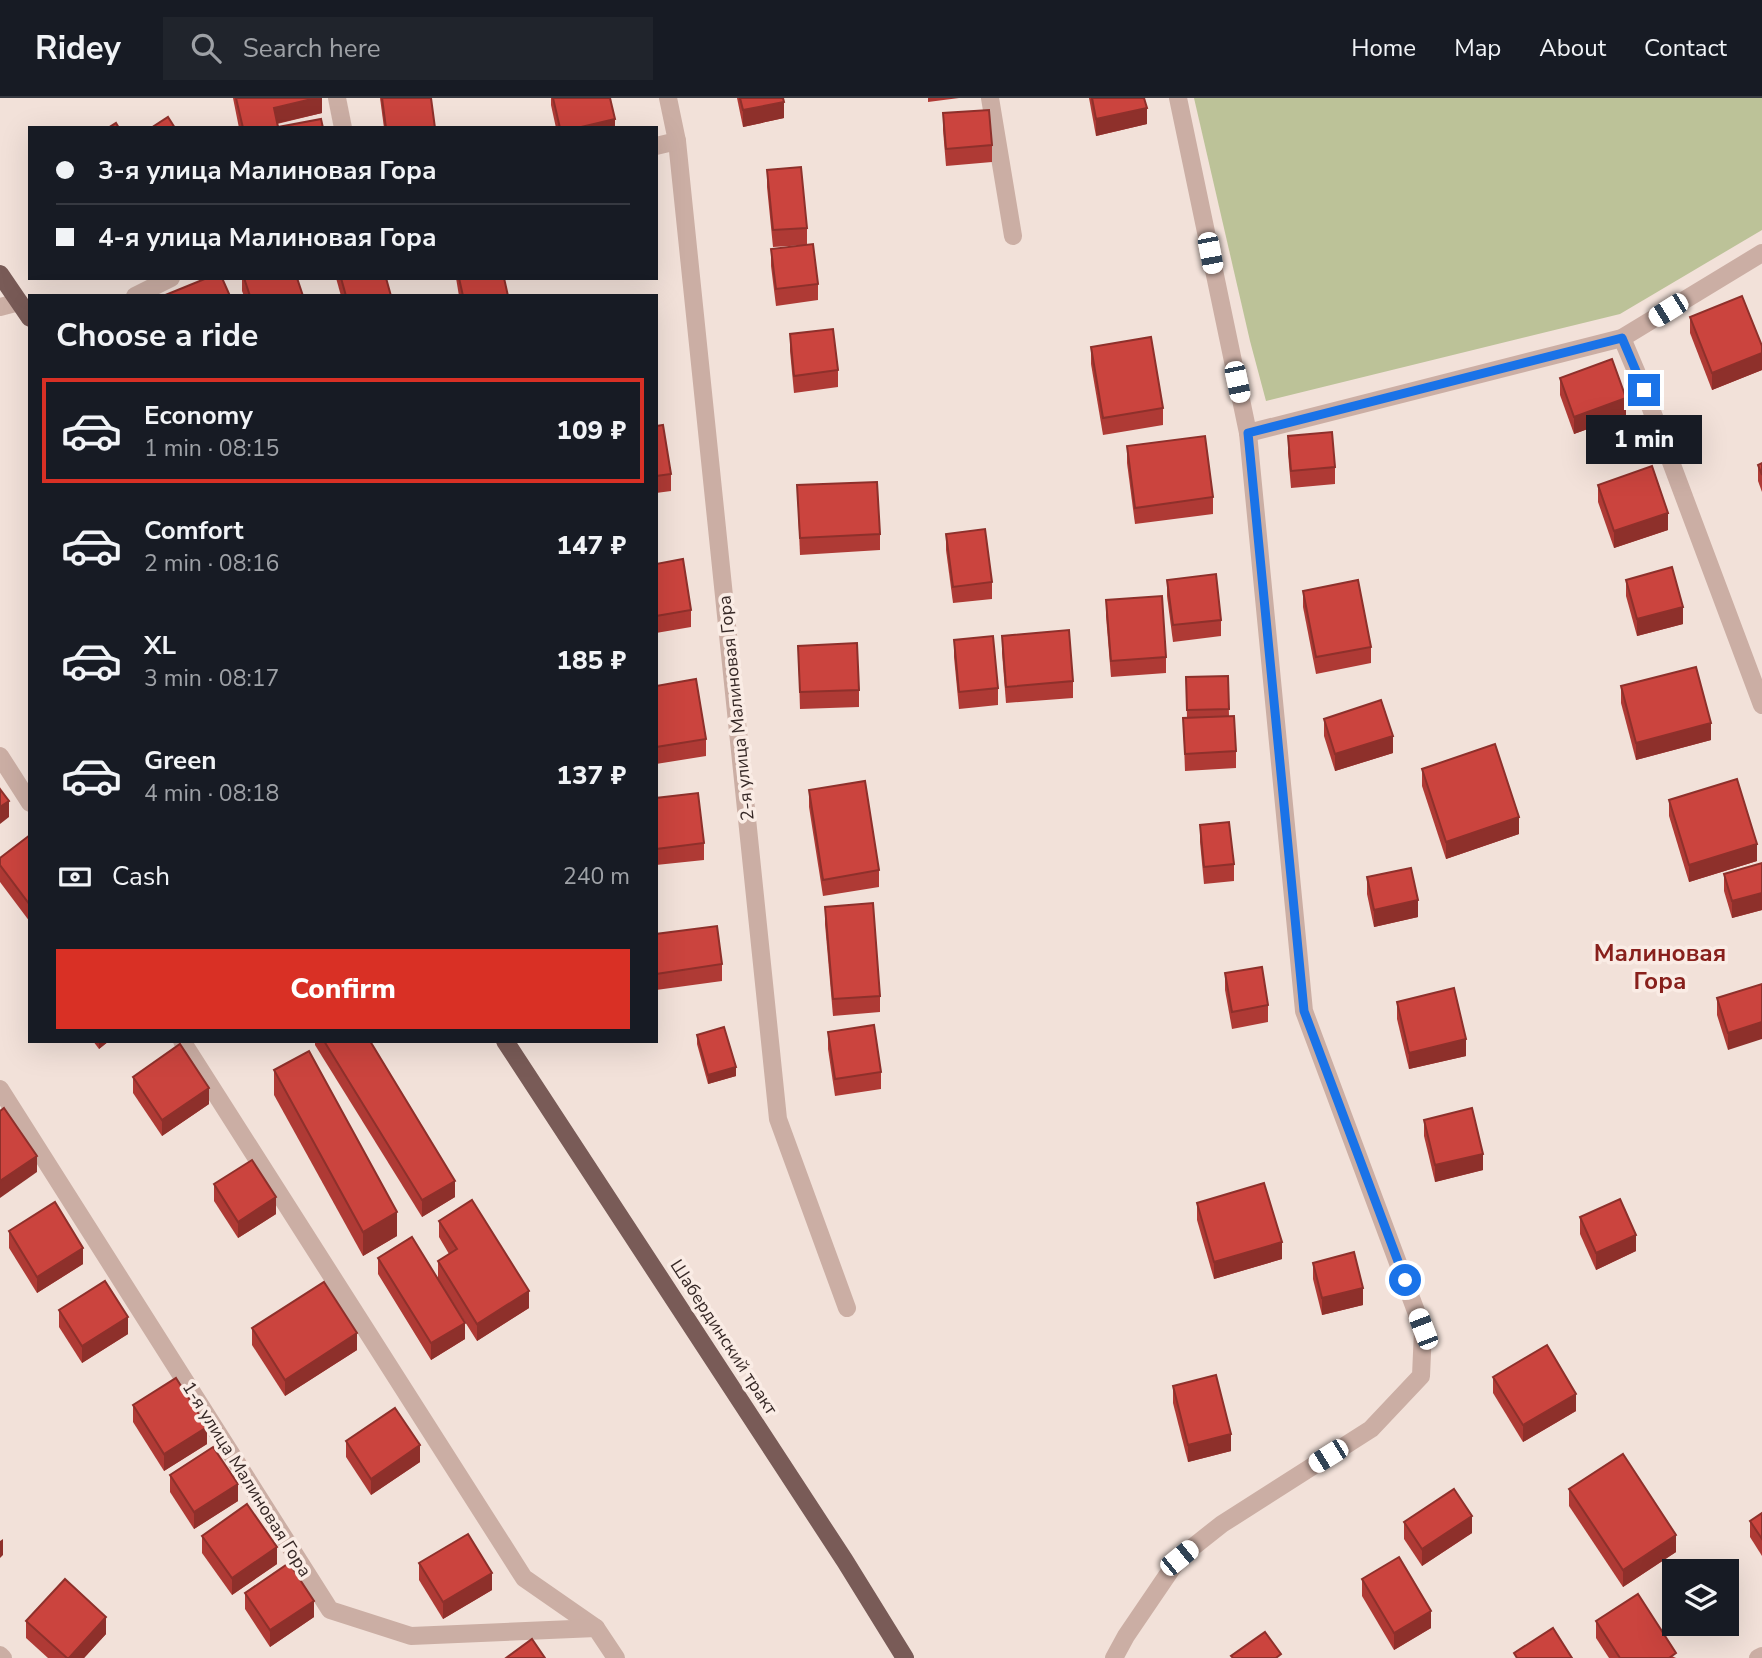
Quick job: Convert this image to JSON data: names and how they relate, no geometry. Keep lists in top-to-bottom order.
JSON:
{
  "streets": {
    "main road": ["Шабердинский тракт"],
    "street": ["2-я улица Малиновая Гора", "1-я улица Малиновая Гора"]
  },
  "districts": ["Малиновая Гора"],
  "page": {
    "header": "Ridey",
    "search": "Search here",
    "nav": [
      "Home",
      "Map",
      "About",
      "Contact"
    ],
    "banner": ["3-я улица Малиновая Гора", "4-я улица Малиновая Гора"],
    "heading": "Choose a ride",
    "list": [
      {
        "name": "Economy",
        "note": "1 min · 08:15",
        "value": "109 ₽"
      },
      {
        "name": "Comfort",
        "note": "2 min · 08:16",
        "value": "147 ₽"
      },
      {
        "name": "XL",
        "note": "3 min · 08:17",
        "value": "185 ₽"
      },
      {
        "name": "Green",
        "note": "4 min · 08:18",
        "value": "137 ₽"
      }
    ],
    "bubble": "1 min",
    "pay": ["Cash", "240 m"],
    "buttons": "Confirm"
  }
}
